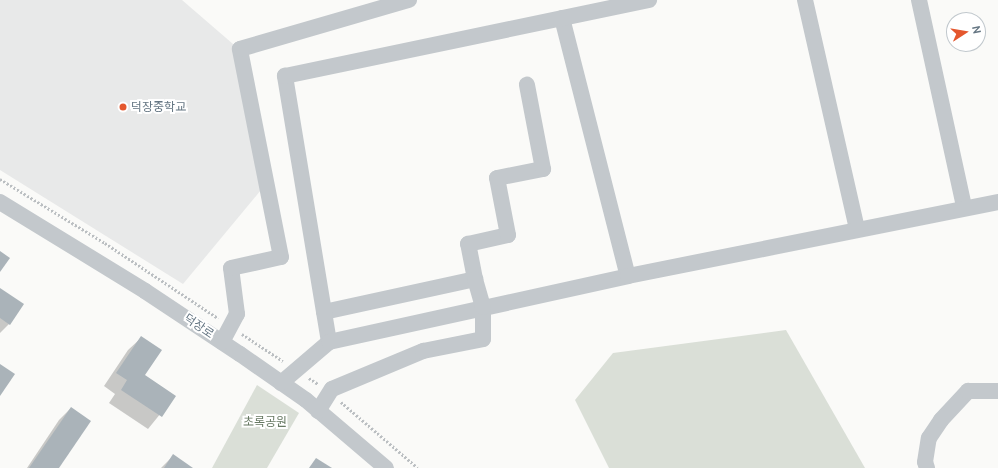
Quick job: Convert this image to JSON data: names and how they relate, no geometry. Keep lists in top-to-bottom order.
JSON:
{
  "streets": {
    "street": ["덕장로"]
  },
  "parks": ["초록공원"],
  "places": ["덕장중학교"],
  "north": "right"
}
